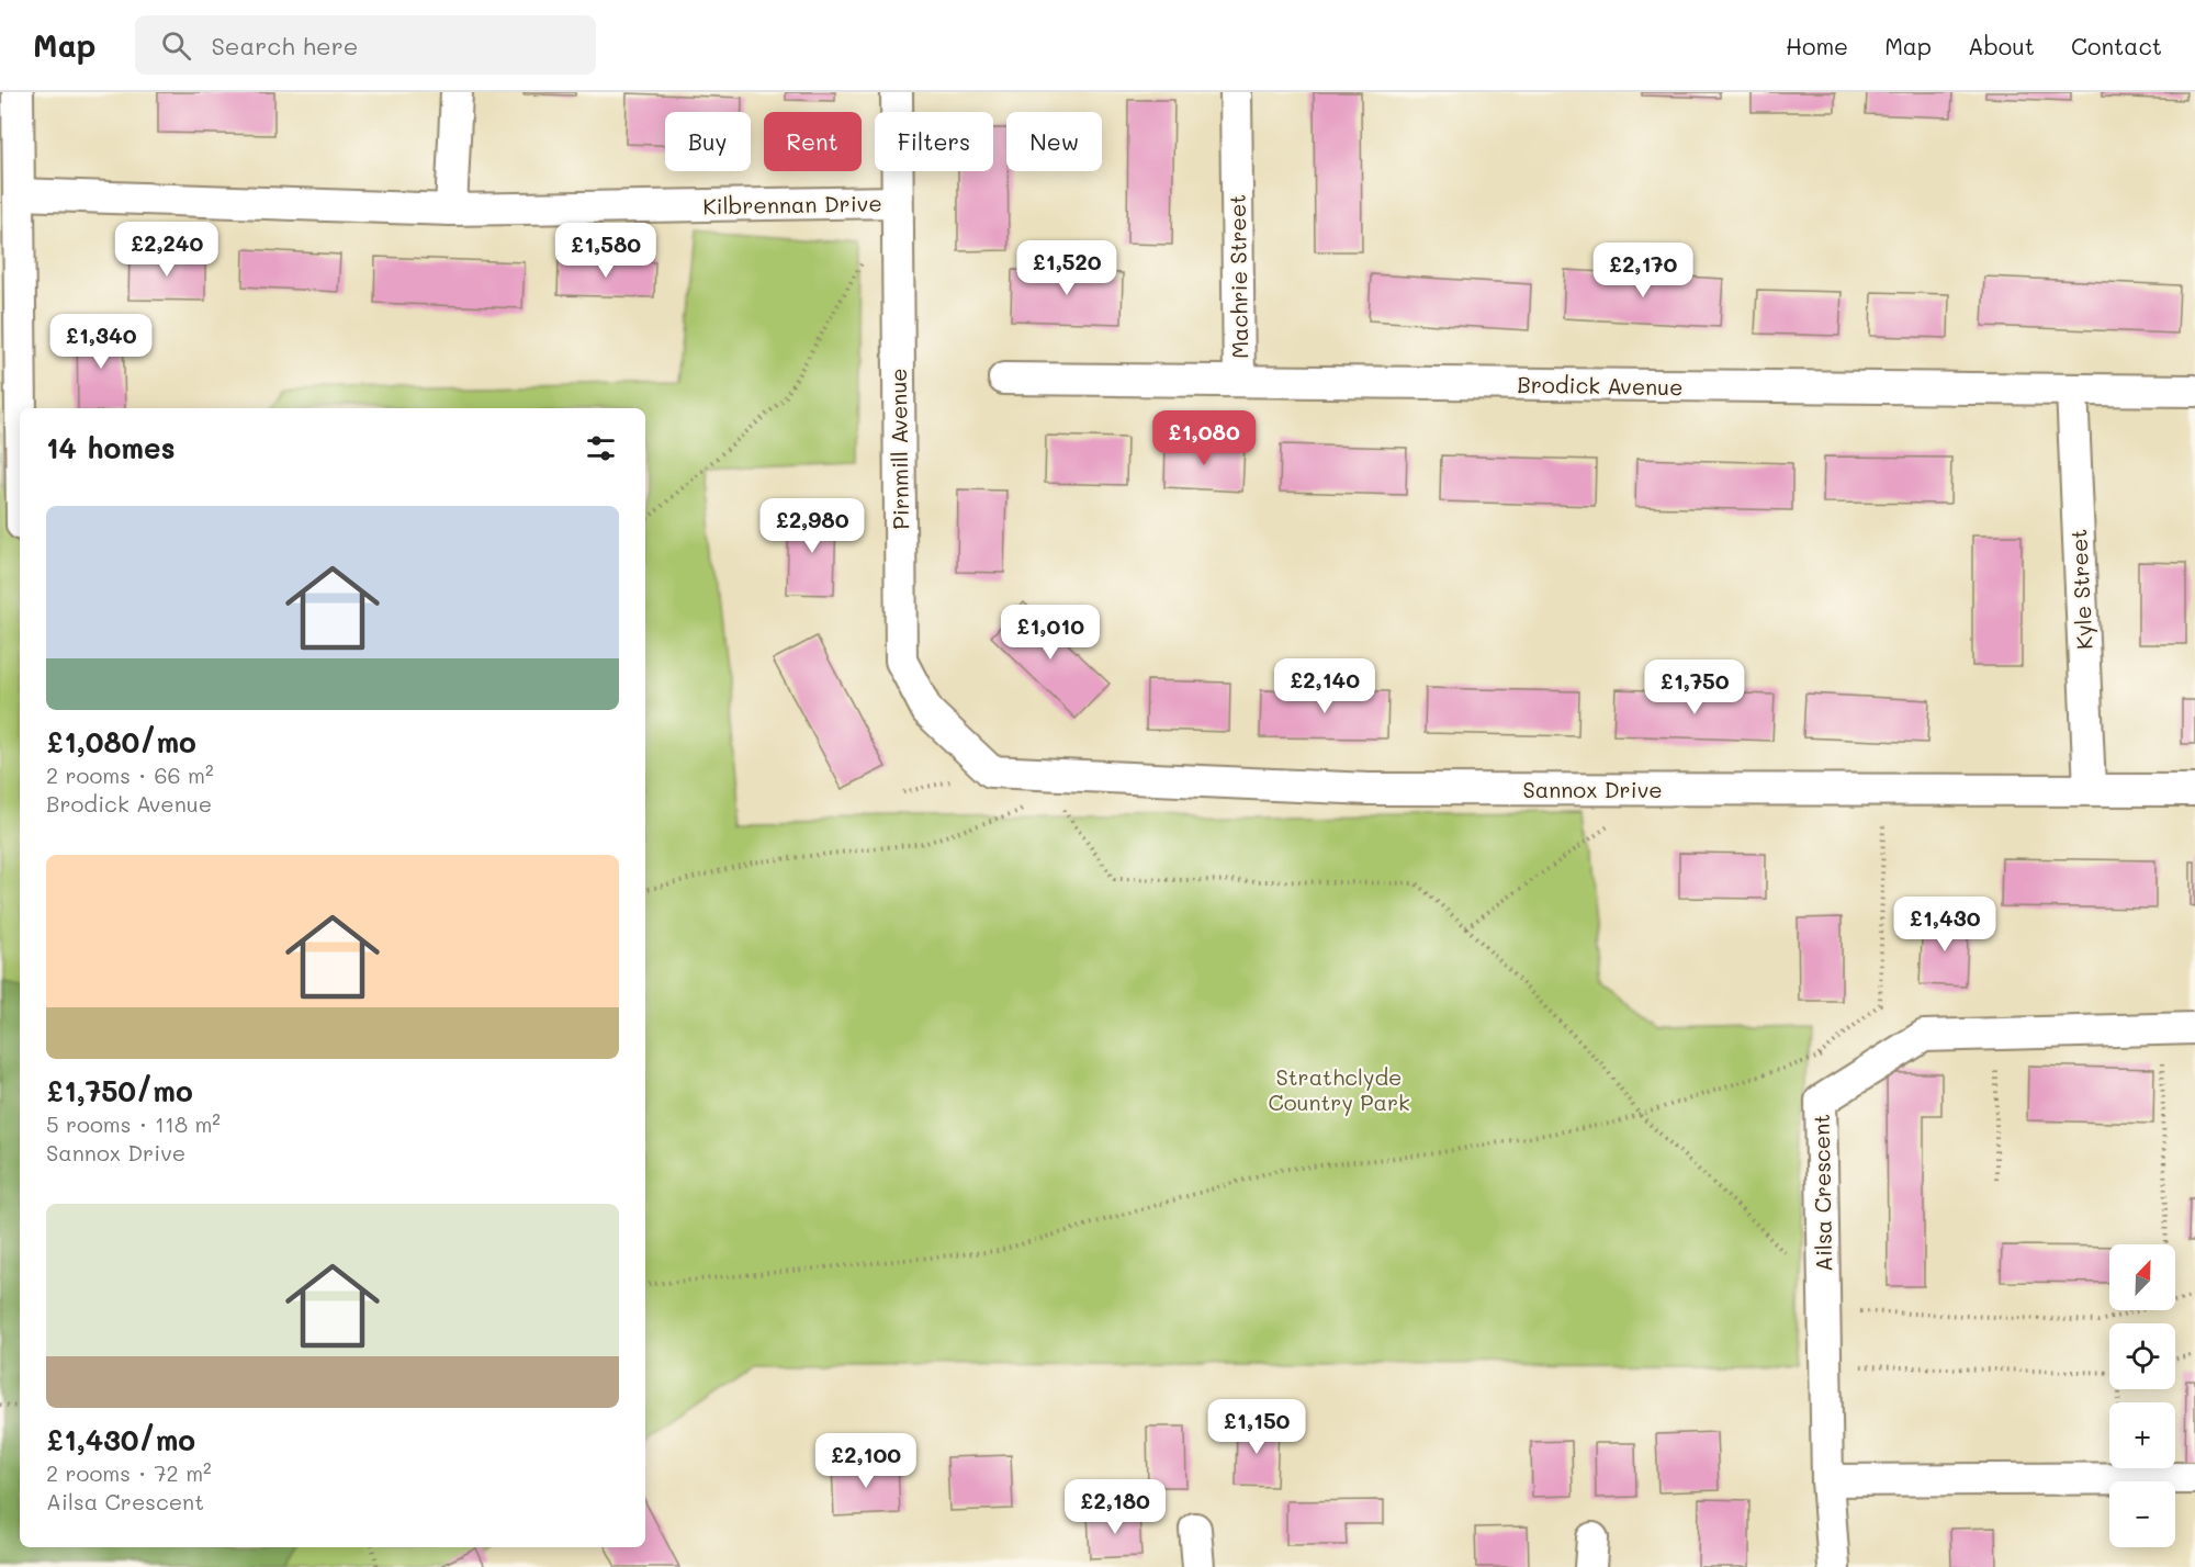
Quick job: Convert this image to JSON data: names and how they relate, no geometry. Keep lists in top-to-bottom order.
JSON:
{
  "streets": {
    "street": [
      "Kilbrennan Drive",
      "Machrie Street",
      "Brodick Avenue",
      "Pirnmill Avenue",
      "Kyle Street",
      "Sannox Drive",
      "Ailsa Crescent"
    ]
  },
  "crossings": [
    ["Kilbrennan Drive", "Pirnmill Avenue"],
    ["Machrie Street", "Brodick Avenue"],
    ["Brodick Avenue", "Kyle Street"],
    ["Pirnmill Avenue", "Sannox Drive"],
    ["Kyle Street", "Sannox Drive"]
  ],
  "parks": ["Strathclyde Country Park"],
  "north": "top right",
  "page": {
    "header": "Map",
    "search": "Search here",
    "nav": [
      "Home",
      "Map",
      "About",
      "Contact"
    ],
    "chip": [
      "Buy",
      "Rent",
      "Filters",
      "New"
    ],
    "price": [
      "£2,240",
      "£1,580",
      "£1,520",
      "£2,170",
      "£1,340",
      "£1,080",
      "£2,980",
      "£1,010",
      "£2,140",
      "£1,750",
      "£1,430",
      "£1,150",
      "£2,100",
      "£2,180"
    ],
    "heading": "14 homes",
    "list": [
      {
        "name": "£1,080/mo",
        "note": "2 rooms · 66 m² · Brodick Avenue"
      },
      {
        "name": "£1,750/mo",
        "note": "5 rooms · 118 m² · Sannox Drive"
      },
      {
        "name": "£1,430/mo",
        "note": "2 rooms · 72 m² · Ailsa Crescent"
      }
    ],
    "map_buttons": ["+", "−"]
  }
}
